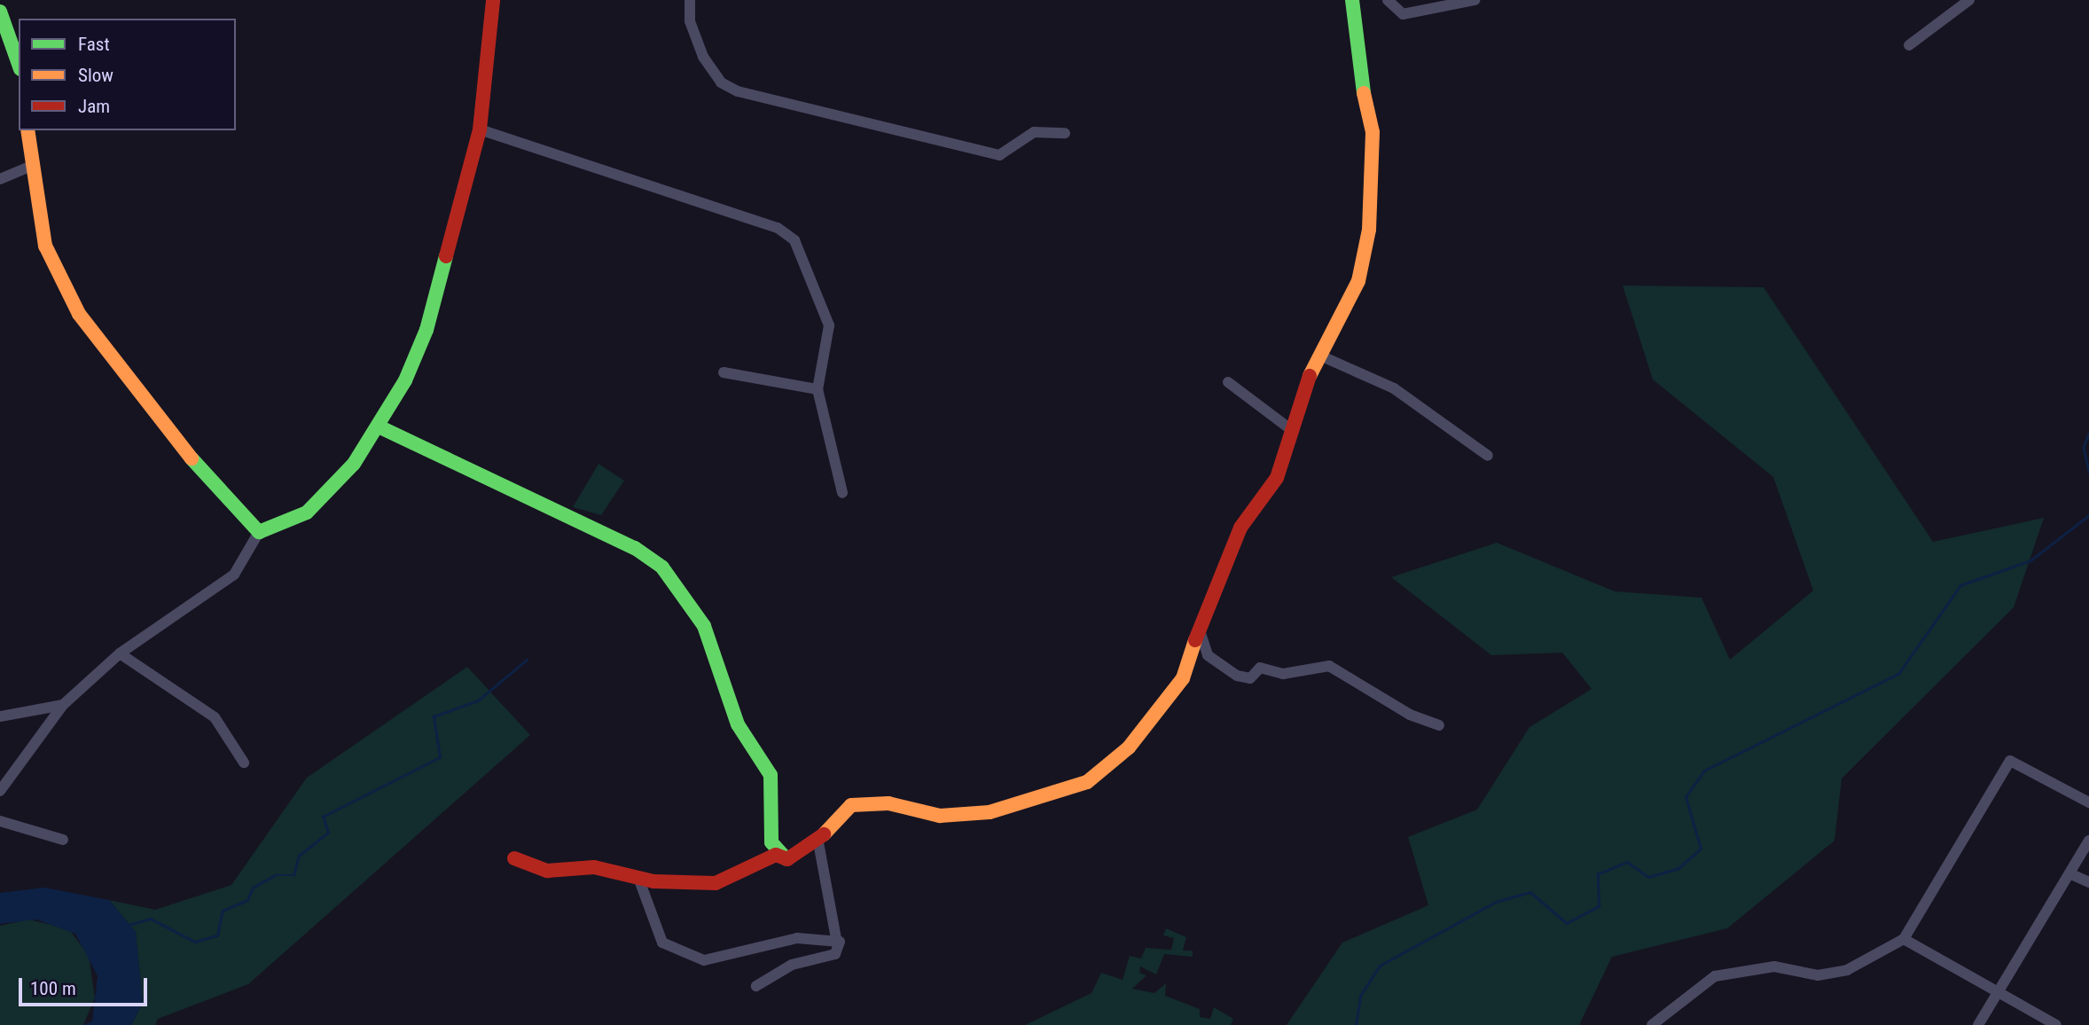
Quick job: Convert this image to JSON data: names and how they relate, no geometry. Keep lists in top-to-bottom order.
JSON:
{
  "legend": ["Fast", "Slow", "Jam"],
  "scale_bar": "100 m"
}
